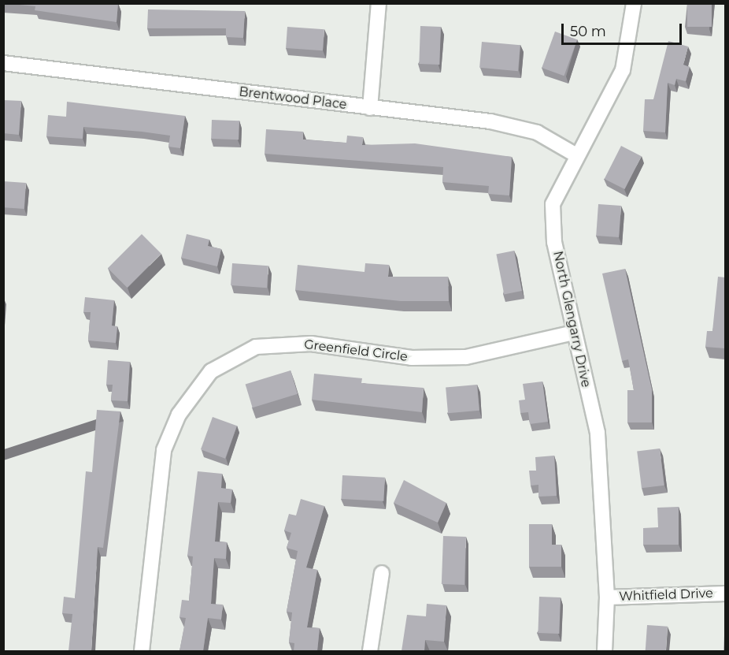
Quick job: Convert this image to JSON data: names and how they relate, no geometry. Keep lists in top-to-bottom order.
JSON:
{
  "streets": {
    "street": [
      "Brentwood Place",
      "North Glengarry Drive",
      "Greenfield Circle",
      "Whitfield Drive"
    ]
  },
  "crossings": [
    ["Brentwood Place", "North Glengarry Drive"],
    ["North Glengarry Drive", "Greenfield Circle"],
    ["North Glengarry Drive", "Whitfield Drive"]
  ],
  "scale_bar": "50 m"
}
